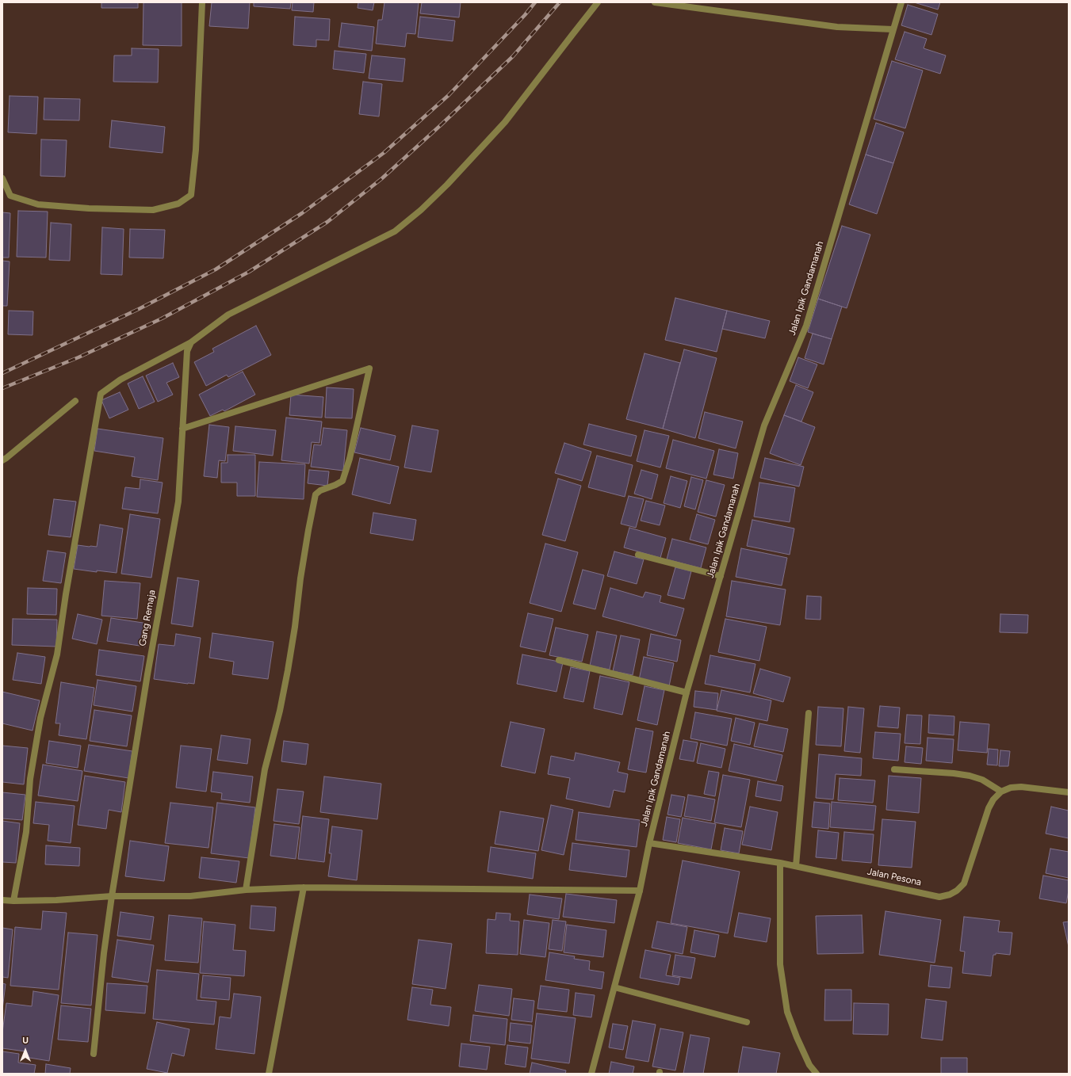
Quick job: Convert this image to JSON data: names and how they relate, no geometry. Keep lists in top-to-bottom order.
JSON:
{
  "streets": {
    "street": ["Jalan Ipik Gandamanah", "Gang Remaja", "Jalan Pesona"]
  },
  "crossings": [
    ["Jalan Ipik Gandamanah", "Jalan Pesona"]
  ],
  "north": "top"
}
